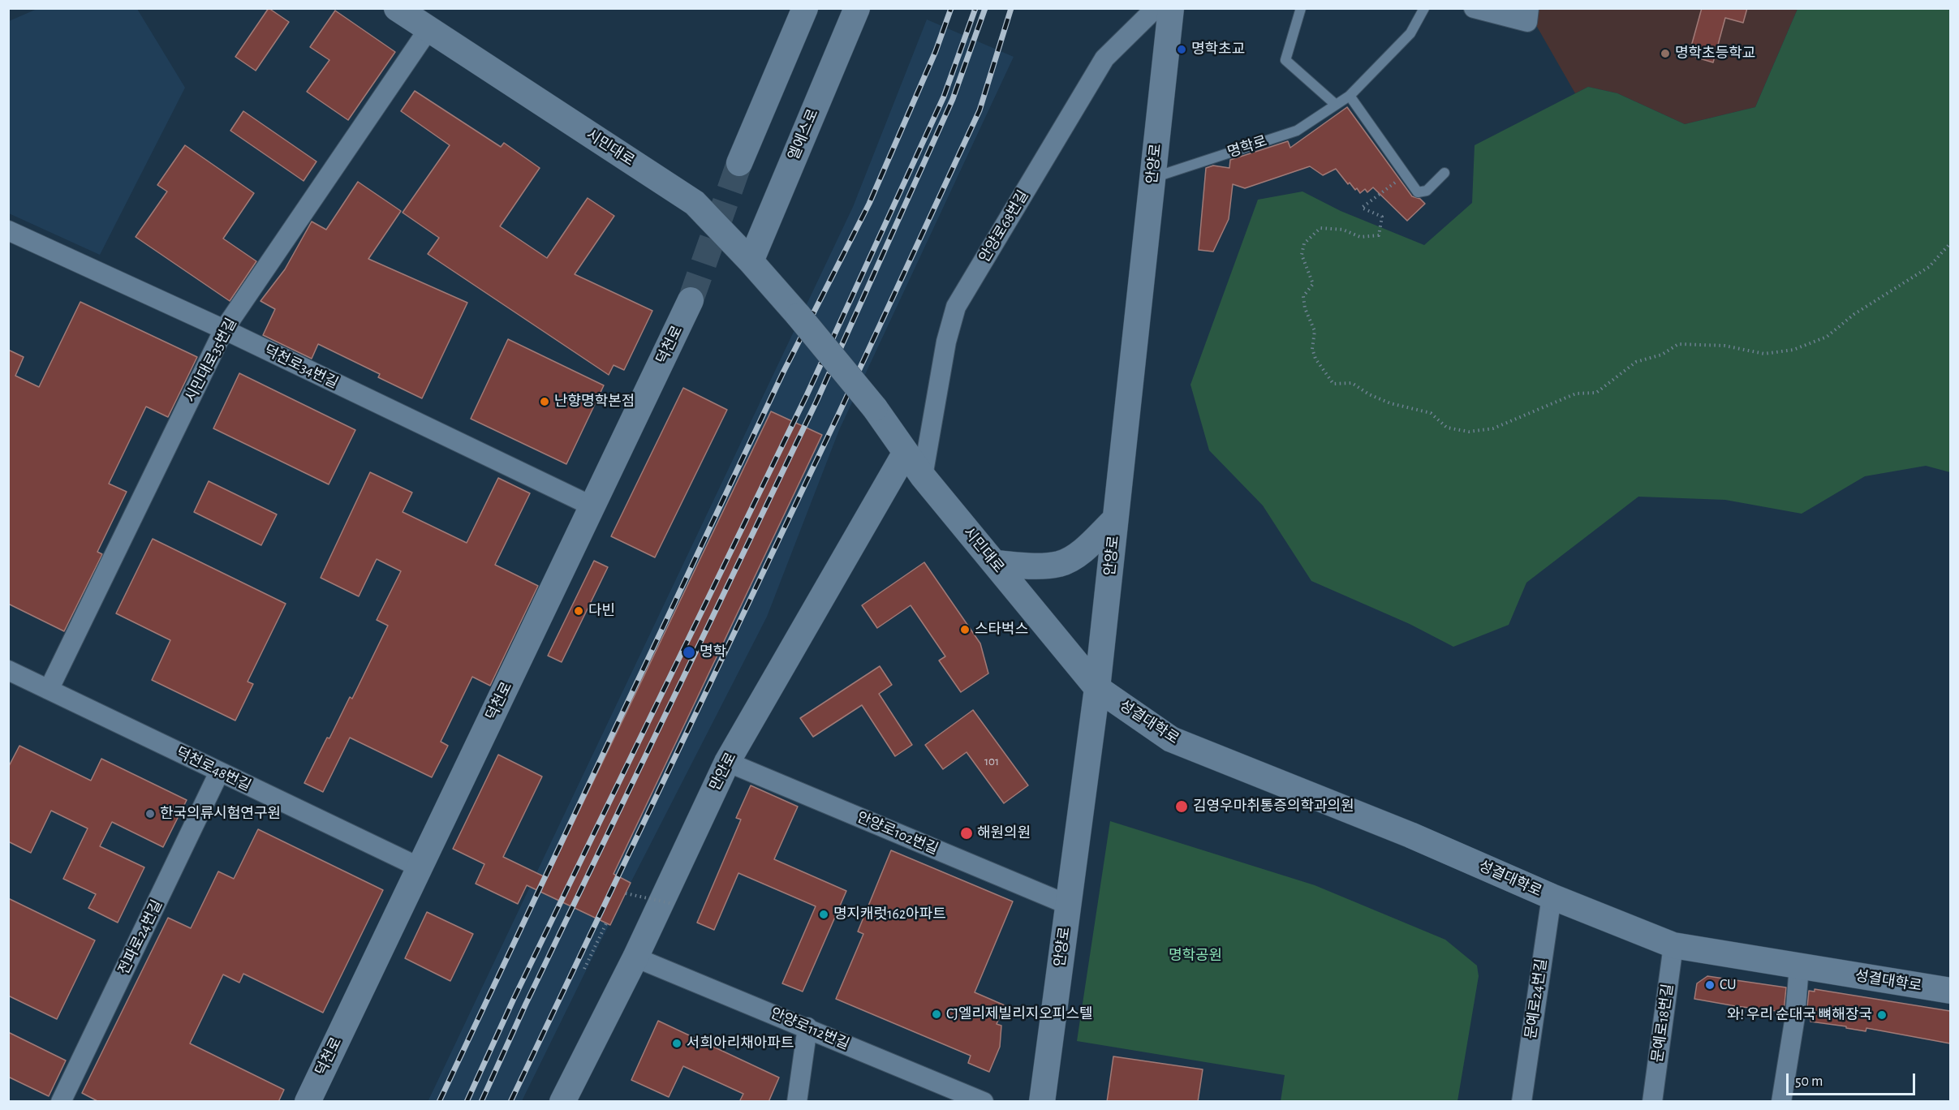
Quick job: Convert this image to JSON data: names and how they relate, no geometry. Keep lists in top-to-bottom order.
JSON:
{
  "streets": {
    "street": [
      "엘에스로",
      "시민대로",
      "안양로",
      "안양로68번길",
      "덕천로",
      "시민대로35번길",
      "덕천로34번길",
      "성결대학로",
      "덕천로48번길",
      "만안로",
      "안양로102번길",
      "전파로24번길",
      "문예로24번길",
      "문예로18번길",
      "안양로112번길"
    ],
    "lane": ["명학로"]
  },
  "crossings": [
    ["엘에스로", "시민대로"],
    ["명학로", "안양로"],
    ["시민대로", "안양로"],
    ["시민대로", "안양로68번길"],
    ["시민대로", "시민대로35번길"],
    ["시민대로", "성결대학로"],
    ["시민대로", "만안로"],
    ["안양로", "성결대학로"],
    ["안양로", "안양로102번길"],
    ["덕천로", "덕천로34번길"],
    ["덕천로", "덕천로48번길"],
    ["시민대로35번길", "덕천로34번길"],
    ["시민대로35번길", "덕천로48번길"],
    ["성결대학로", "문예로24번길"],
    ["성결대학로", "문예로18번길"],
    ["덕천로48번길", "전파로24번길"],
    ["만안로", "안양로102번길"],
    ["만안로", "안양로112번길"]
  ],
  "parks": ["명학공원"],
  "places": [
    "명학초교",
    "명학초등학교",
    "난향명학본점",
    "다빈",
    "스타벅스",
    "명학",
    "김영우마취통증의학과의원",
    "한국의류시험연구원",
    "해원의원",
    "명지캐럿162아파트",
    "CU",
    "CJ엘리제빌리지오피스텔",
    "와! 우리 순대국 뼈해장국",
    "서희아리채아파트"
  ],
  "house_numbers": ["101"],
  "scale_bar": "50 m"
}
